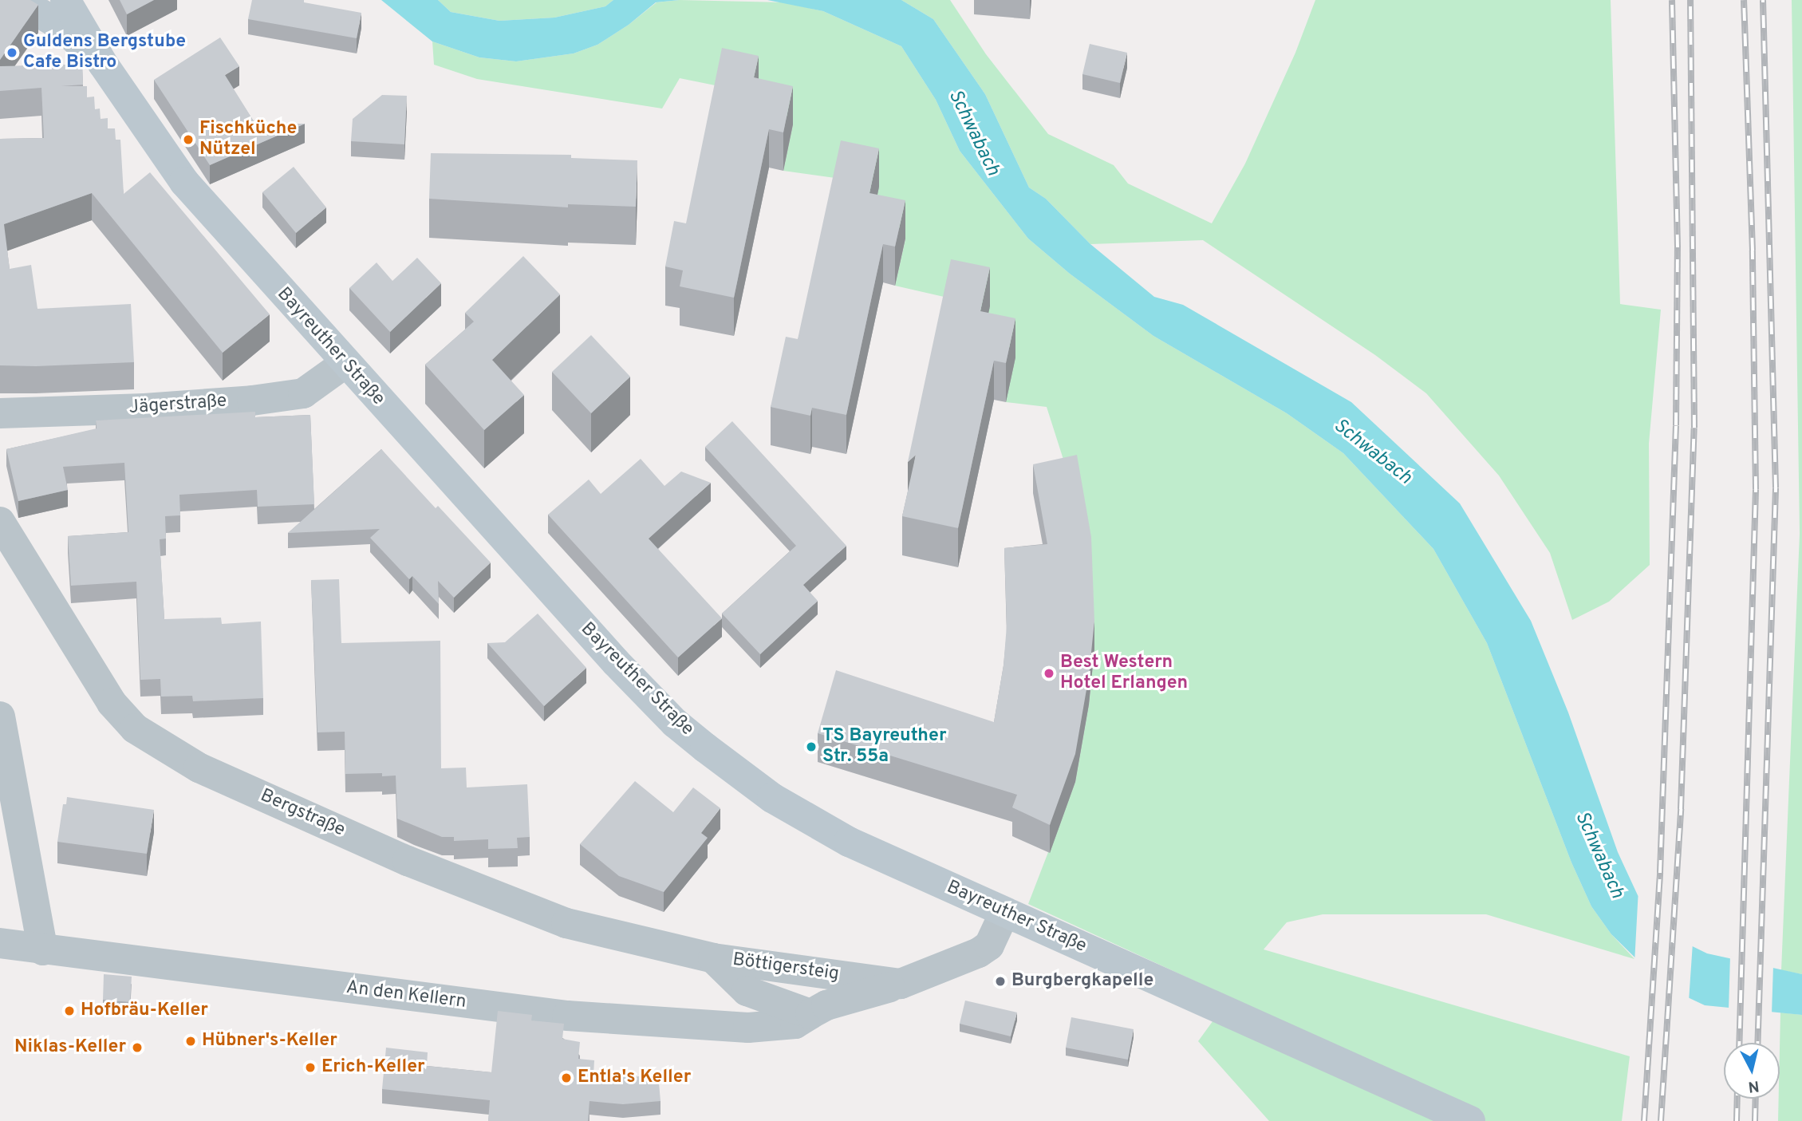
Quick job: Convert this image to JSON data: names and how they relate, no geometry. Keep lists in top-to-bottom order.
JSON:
{
  "streets": {
    "street": [
      "Bayreuther Straße",
      "Jägerstraße",
      "Bergstraße",
      "Böttigersteig",
      "An den Kellern"
    ]
  },
  "crossings": [
    ["Bayreuther Straße", "Jägerstraße"],
    ["Bayreuther Straße", "Böttigersteig"],
    ["Bergstraße", "Böttigersteig"],
    ["Böttigersteig", "An den Kellern"]
  ],
  "water": ["Schwabach"],
  "places": [
    "Guldens Bergstube Cafe Bistro",
    "Fischküche Nützel",
    "Best Western Hotel Erlangen",
    "TS Bayreuther Str. 55a",
    "Burgbergkapelle",
    "Hofbräu-Keller",
    "Hübner's-Keller",
    "Niklas-Keller",
    "Erich-Keller",
    "Entla's Keller"
  ],
  "north": "bottom"
}
